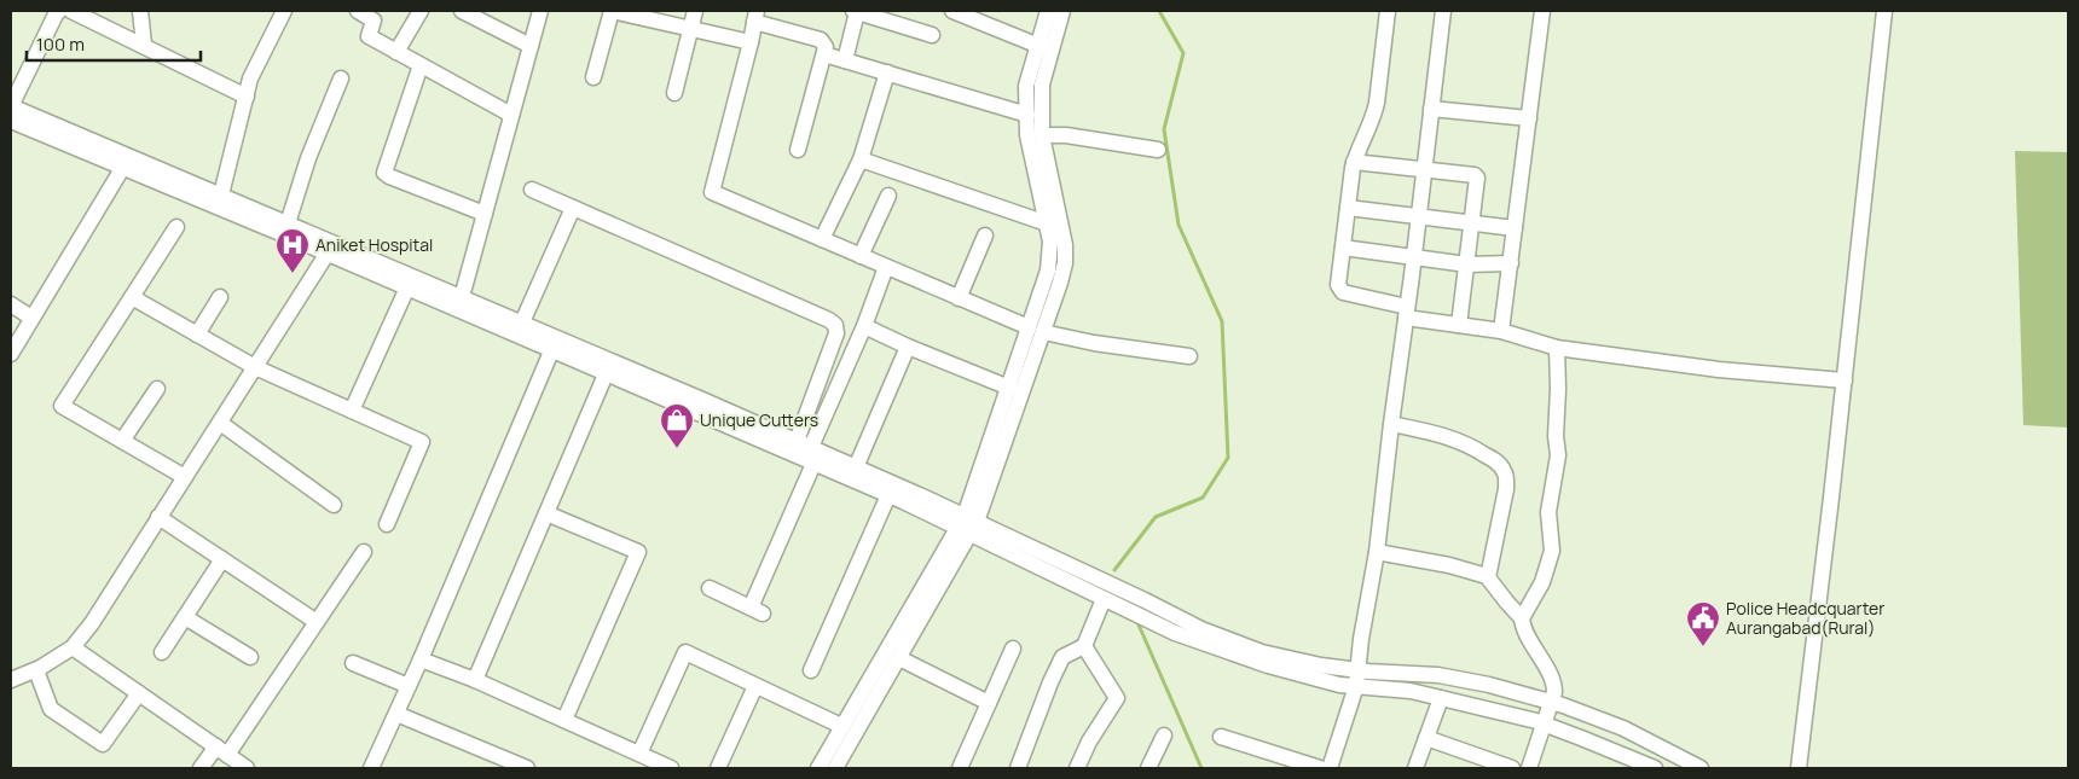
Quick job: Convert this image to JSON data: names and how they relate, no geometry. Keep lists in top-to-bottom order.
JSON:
{
  "places": {
    "hospital": ["Aniket Hospital"],
    "shop": ["Unique Cutters"],
    "public building": ["Police Headcquarter Aurangabad(Rural)"]
  },
  "scale_bar": "100 m"
}
